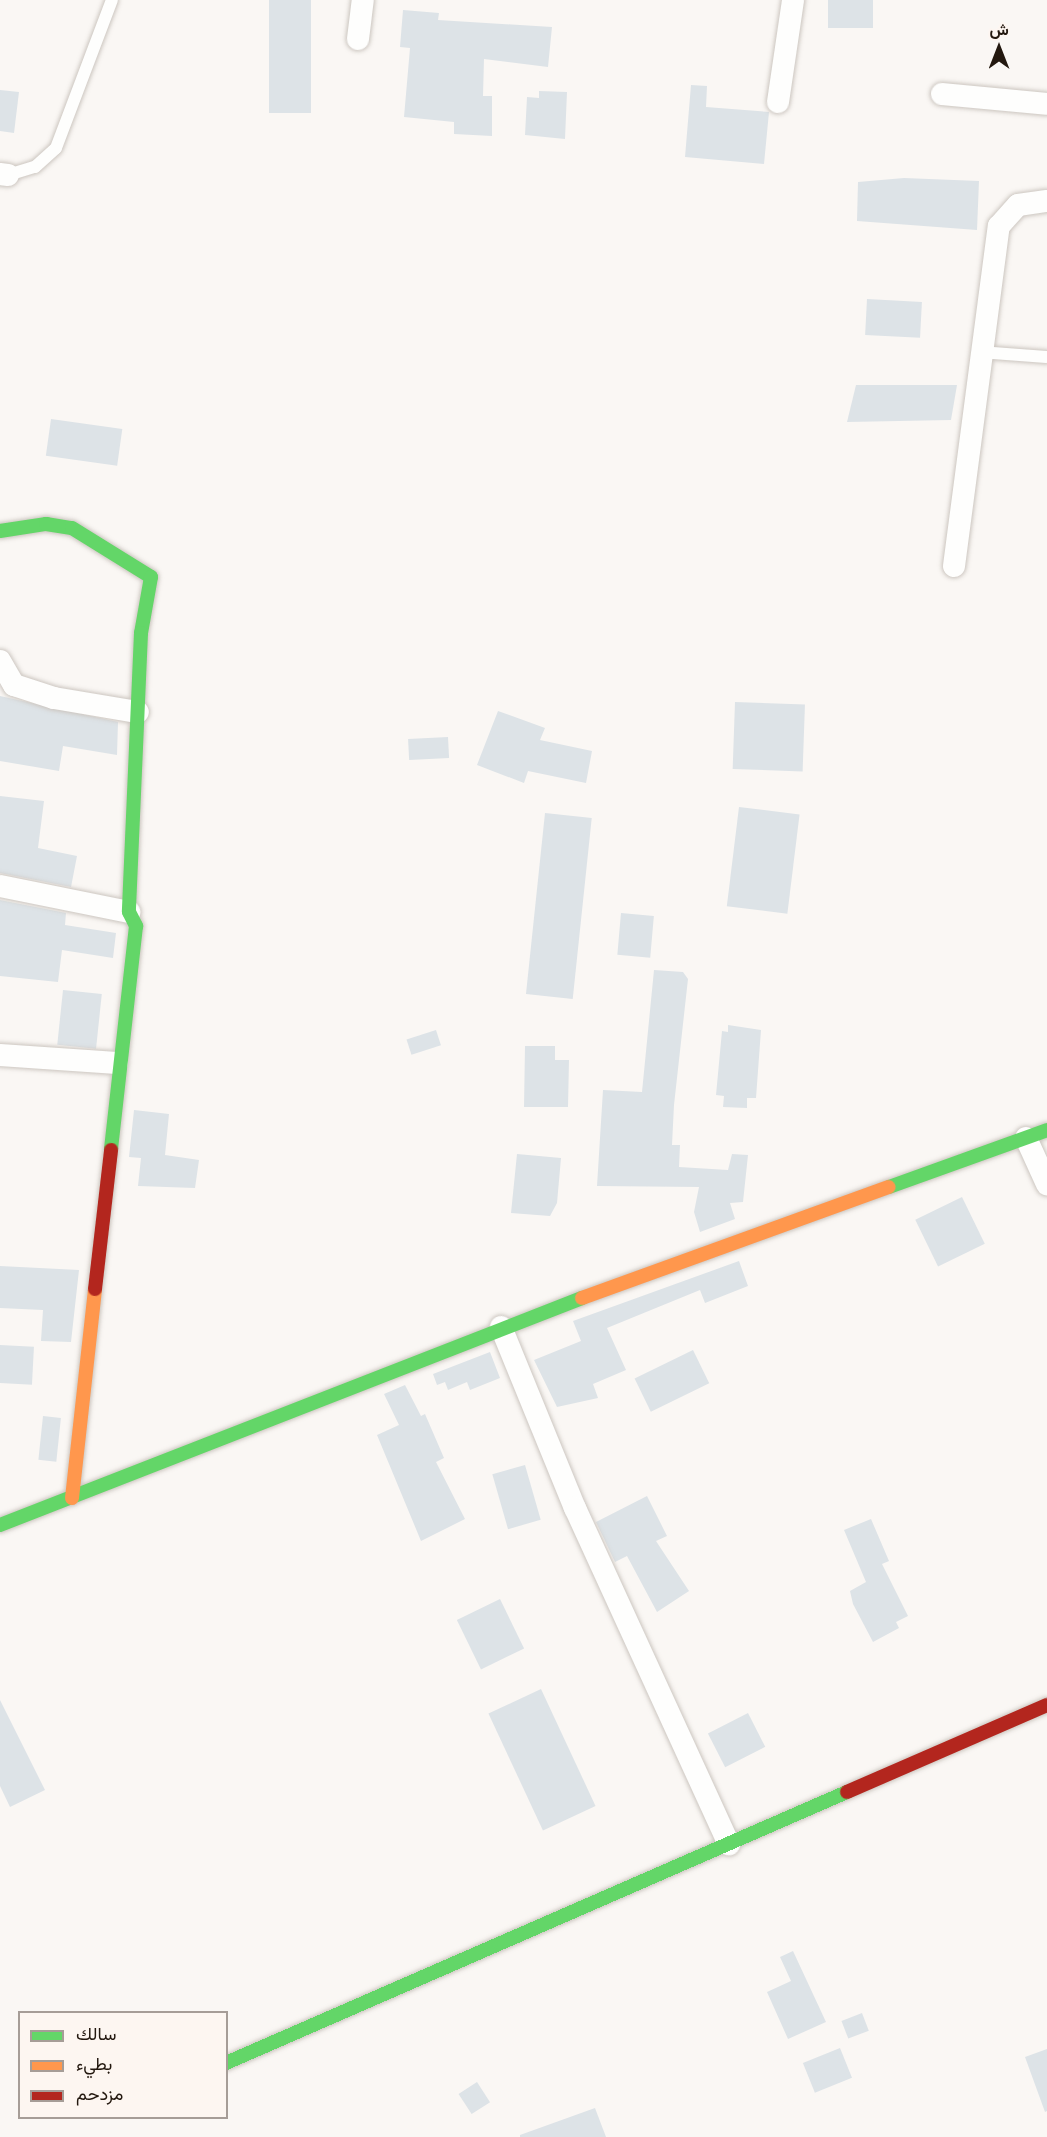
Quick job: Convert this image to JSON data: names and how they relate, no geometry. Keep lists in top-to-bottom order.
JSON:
{
  "legend": ["سالك", "بطيء", "مزدحم"],
  "north": "top"
}
